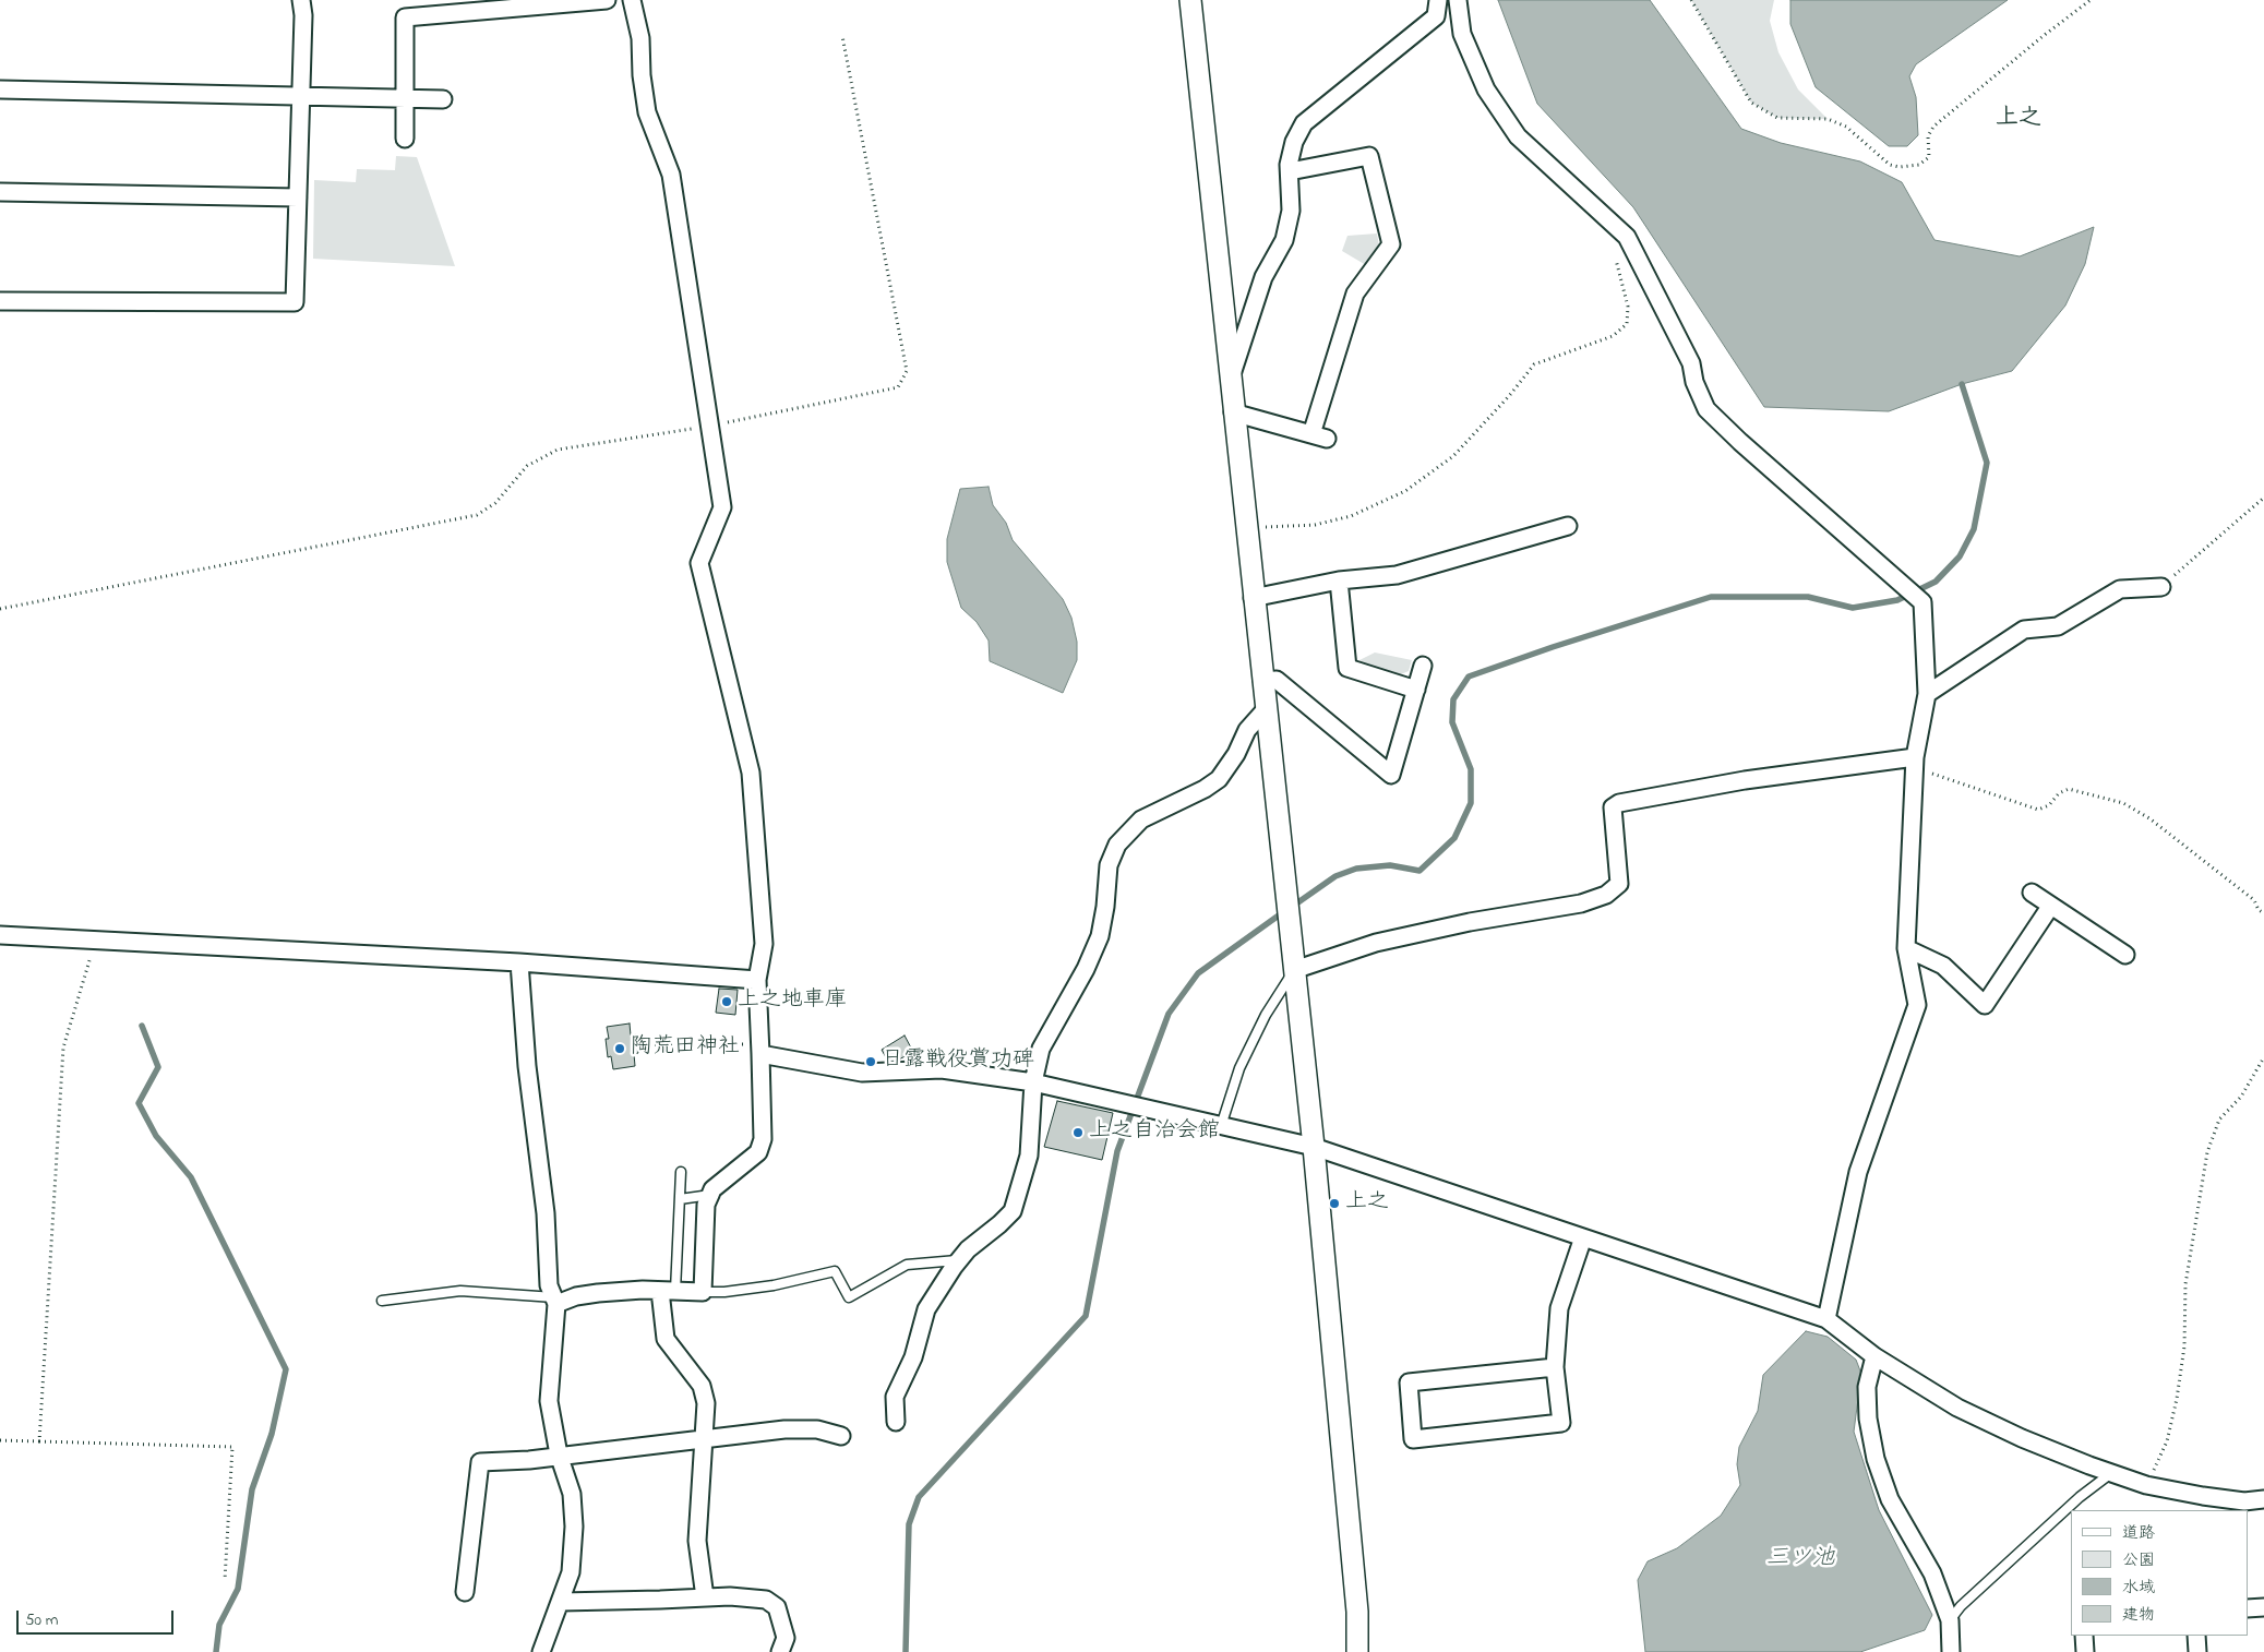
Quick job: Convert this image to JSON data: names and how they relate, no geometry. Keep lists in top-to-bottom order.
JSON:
{
  "districts": ["上之"],
  "water": ["三ツ池"],
  "places": [
    "上之地車庫",
    "陶荒田神社",
    "日露戦役賞功碑",
    "上之自治会館",
    "上之"
  ],
  "legend": [
    "道路",
    "公園",
    "水域",
    "建物"
  ],
  "scale_bar": "50 m"
}
